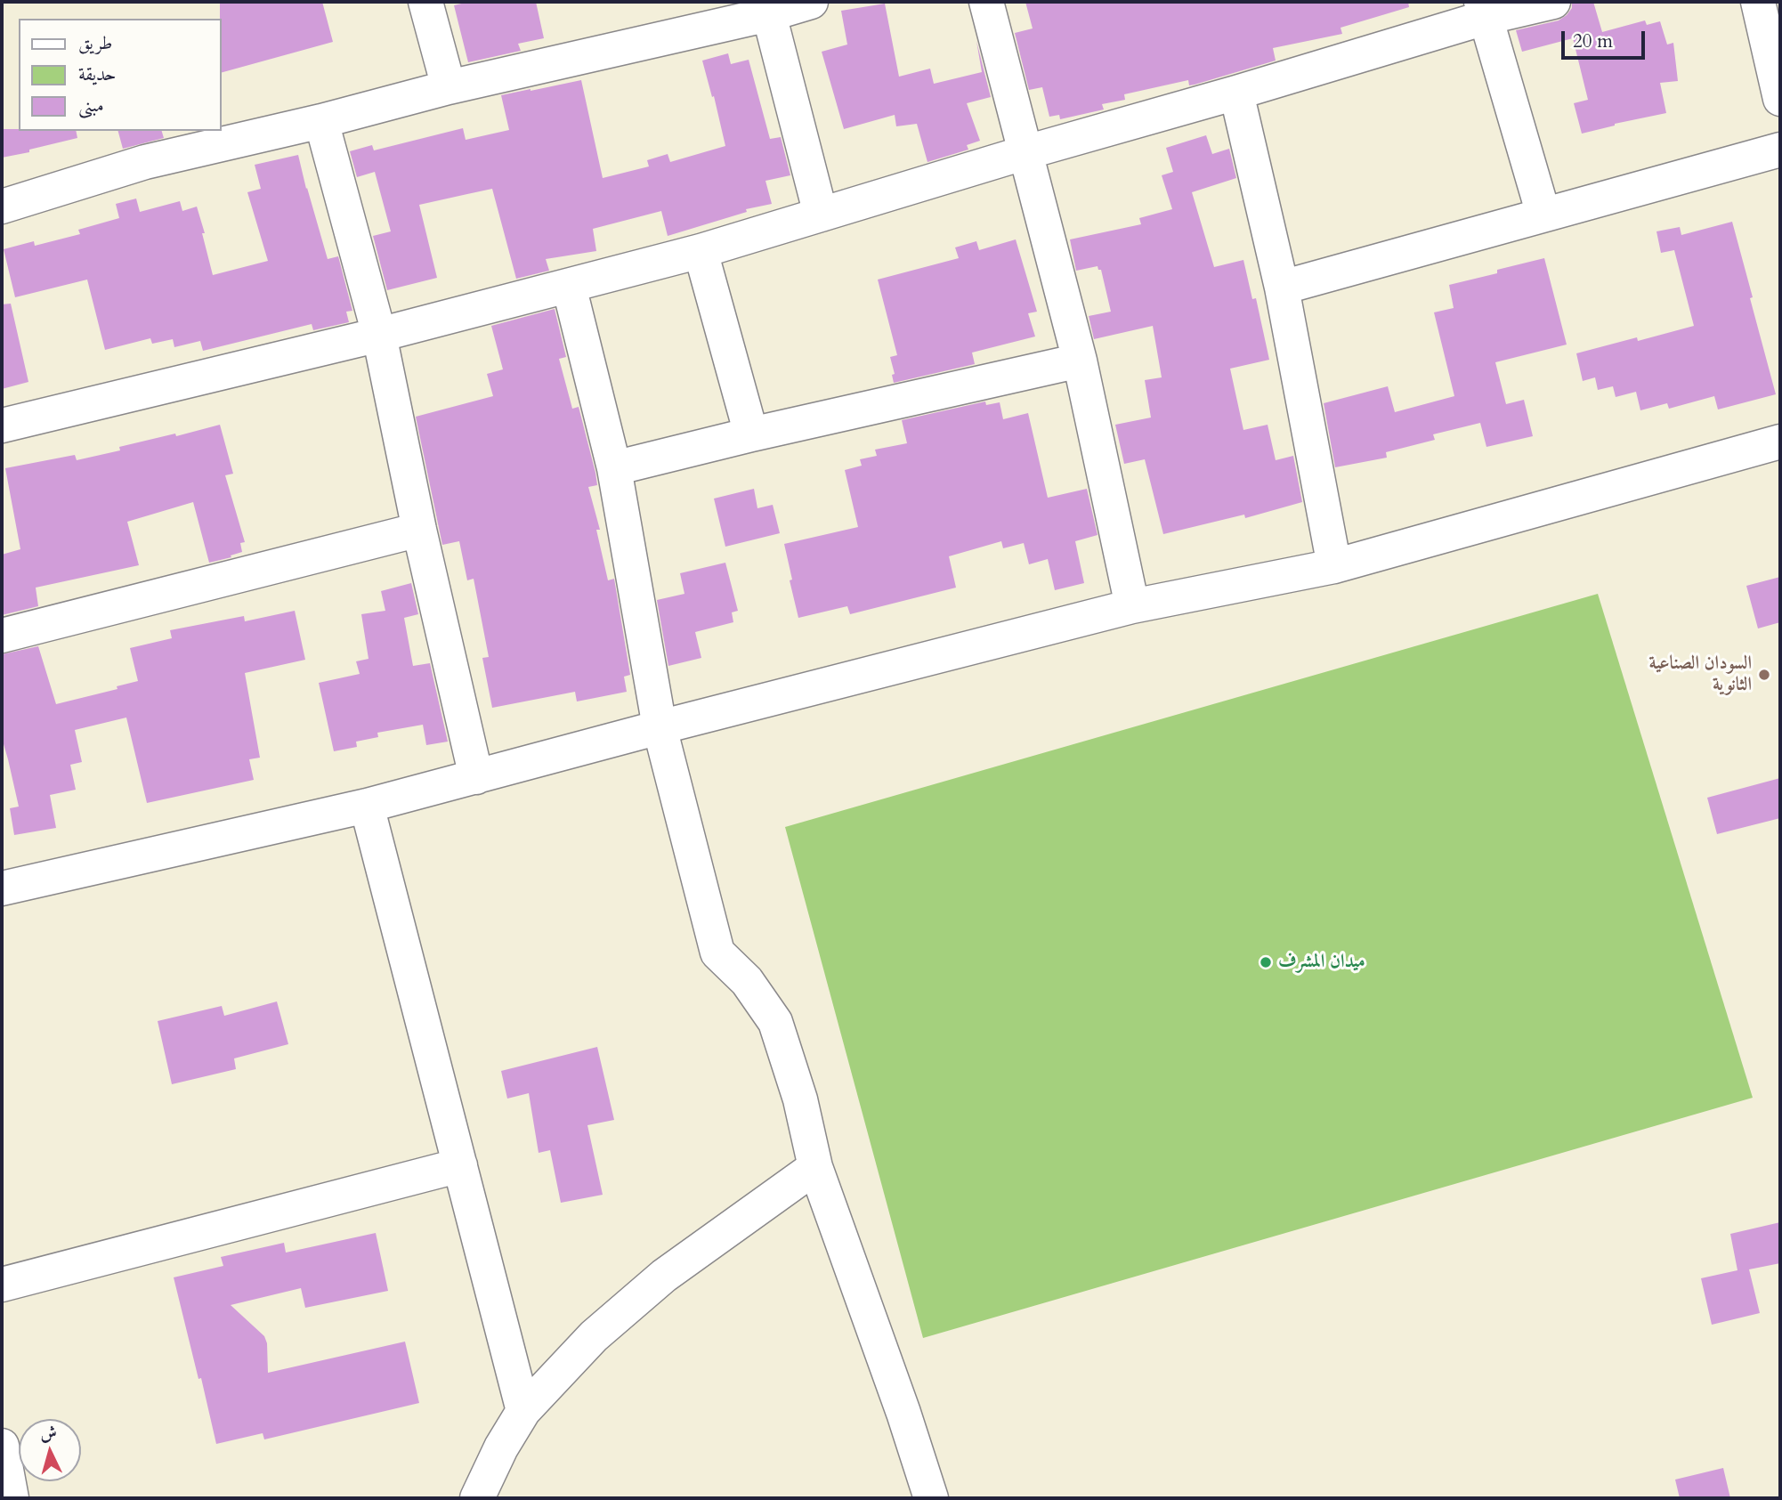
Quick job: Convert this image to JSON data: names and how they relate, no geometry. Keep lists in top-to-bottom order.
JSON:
{
  "places": ["السودان الصناعية الثانوية", "ميدان المشرف"],
  "legend": ["طريق", "حديقة", "مبنى"],
  "scale_bar": "20 m",
  "north": "top"
}
